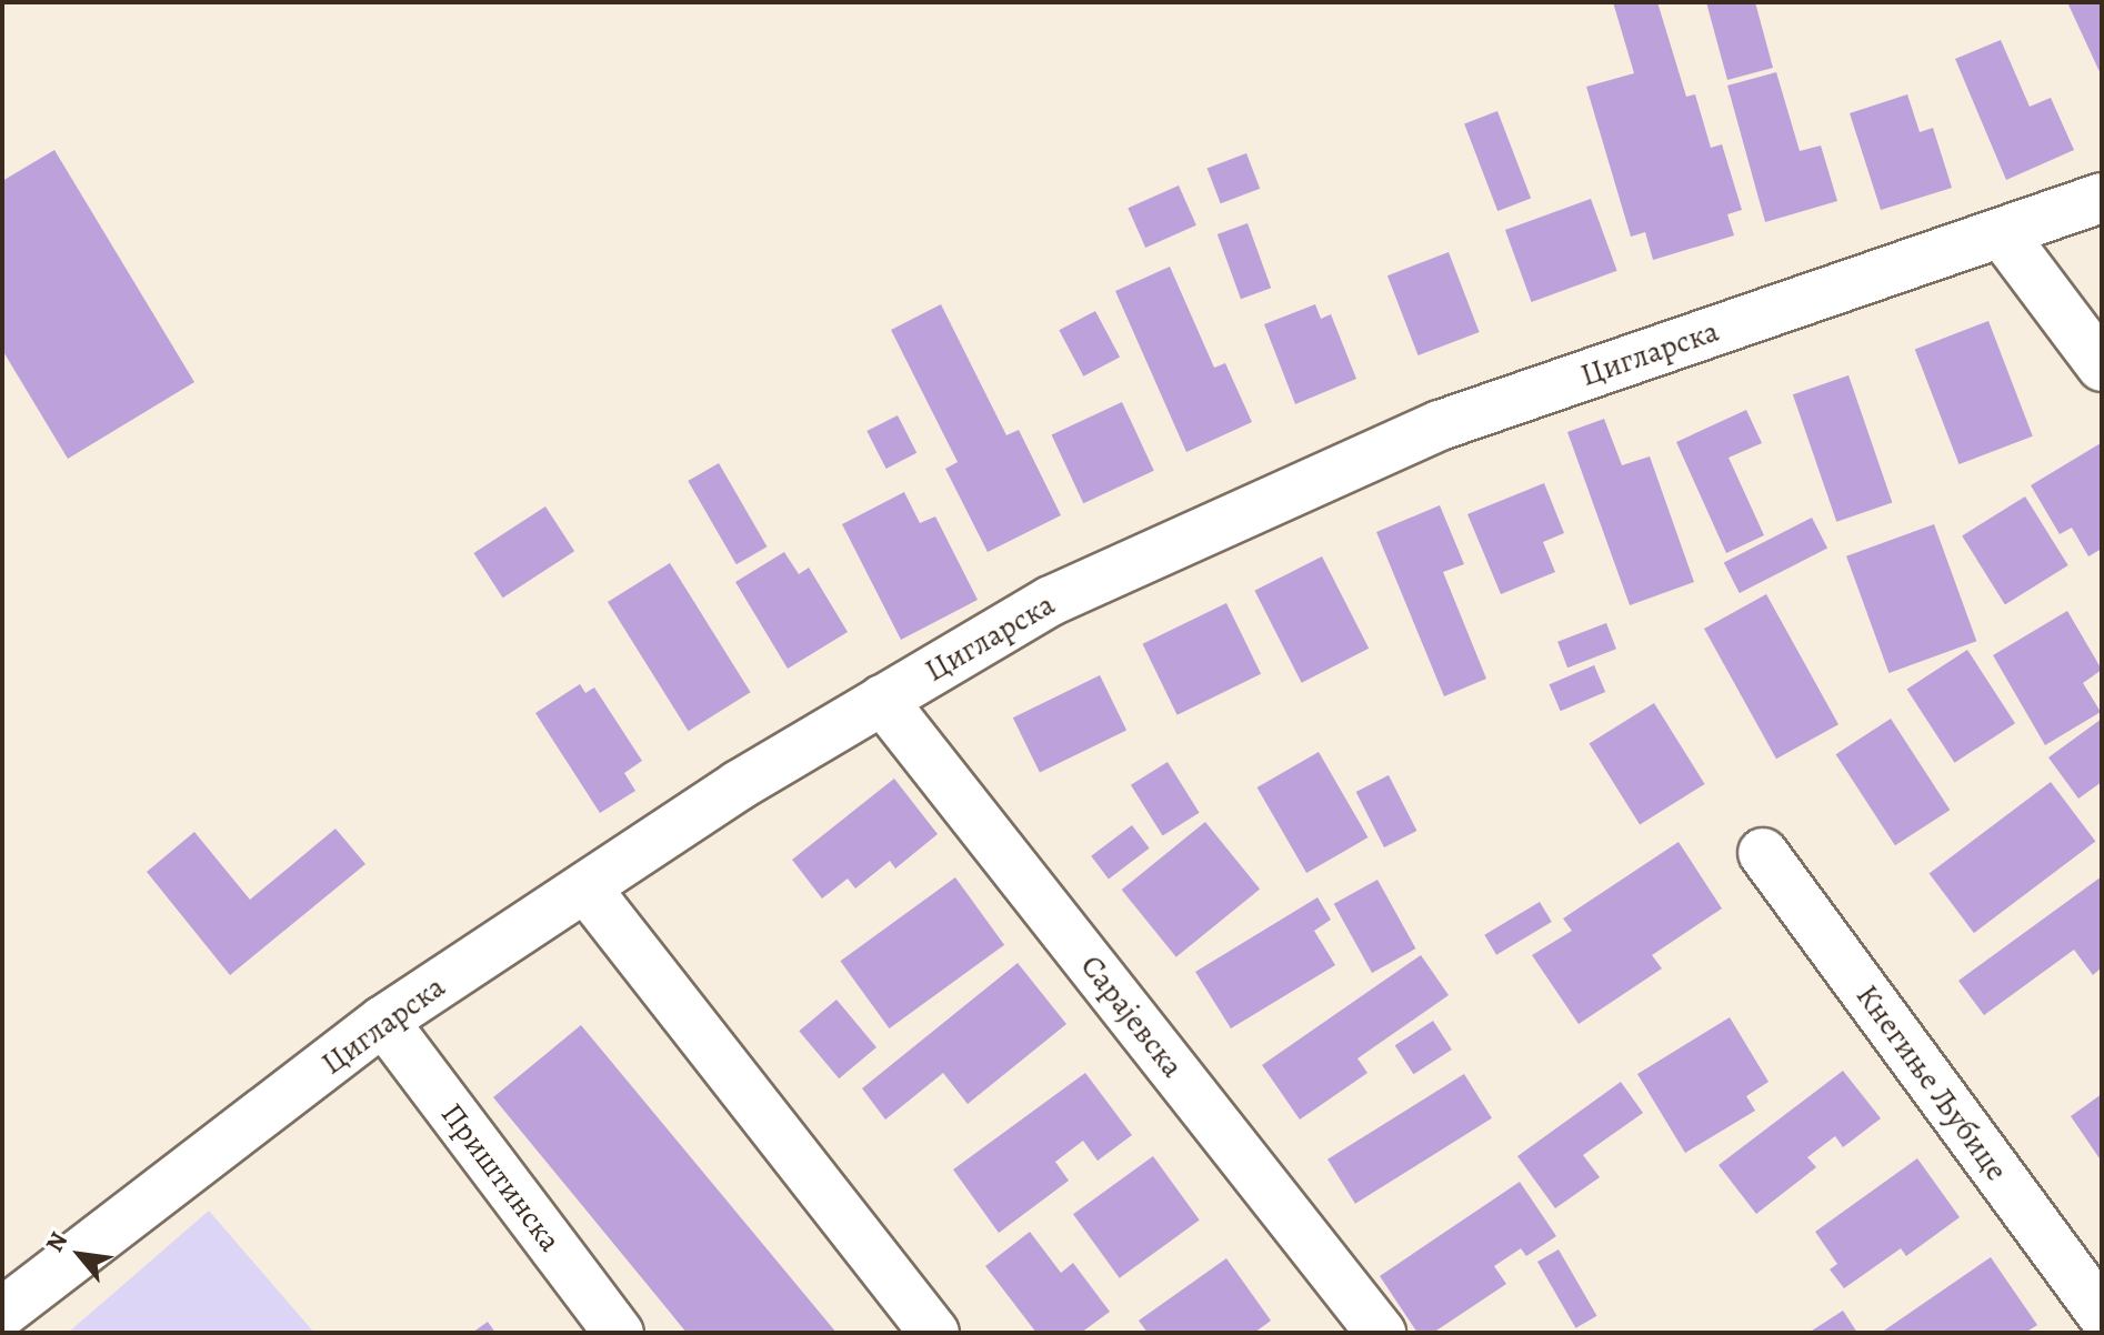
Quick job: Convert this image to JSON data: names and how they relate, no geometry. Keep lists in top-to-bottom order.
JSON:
{
  "streets": {
    "street": [
      "Цигларска",
      "Сарајевска",
      "Кнегиње Љубице",
      "Приштинска"
    ]
  },
  "crossings": [
    ["Цигларска", "Сарајевска"],
    ["Цигларска", "Приштинска"]
  ],
  "north": "top left"
}
